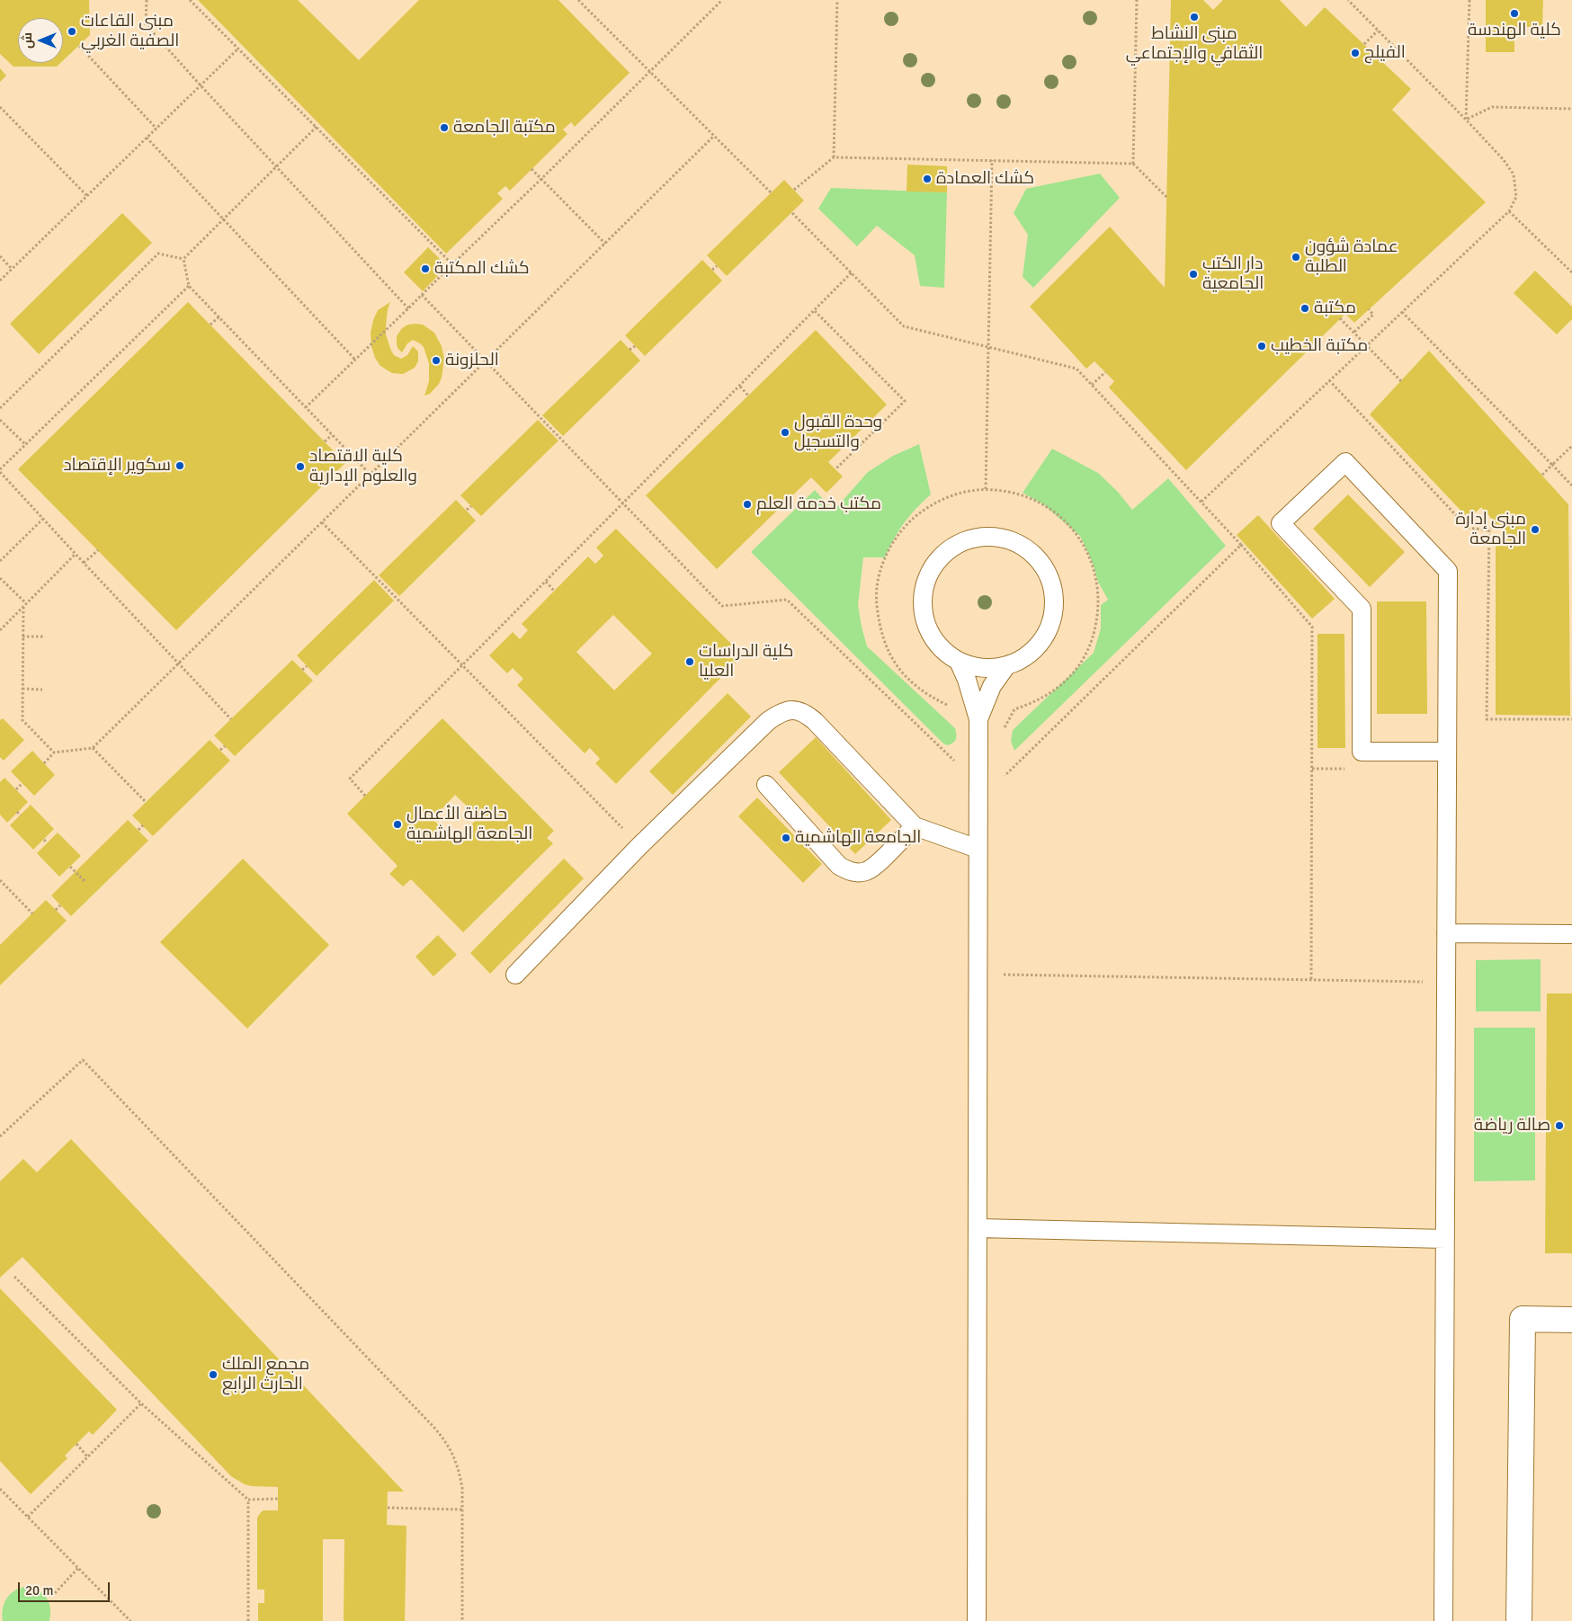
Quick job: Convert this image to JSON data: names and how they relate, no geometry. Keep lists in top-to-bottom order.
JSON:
{
  "places": [
    "كلية الهندسة",
    "مبنى النشاط الثقافي والإجتماعي",
    "مبنى القاعات الصفية الغربي",
    "الفيلج",
    "مكتبة الجامعة",
    "كشك العمادة",
    "عمادة شؤون الطلبة",
    "كشك المكتبة",
    "دار الكتب الجامعية",
    "مكتبة",
    "مكتبة الخطيب",
    "الحلزونة",
    "وحدة القبول والتسجيل",
    "سكوير الإقتصاد",
    "كلية الاقتصاد والعلوم الإدارية",
    "مكتب خدمة العلم",
    "مبنى إدارة الجامعة",
    "كلية الدراسات العليا",
    "حاضنة الأعمال الجامعة الهاشمية",
    "الجامعة الهاشمية",
    "صالة رياضة",
    "مجمع الملك الحارث الرابع"
  ],
  "scale_bar": "20 m",
  "north": "left"
}
